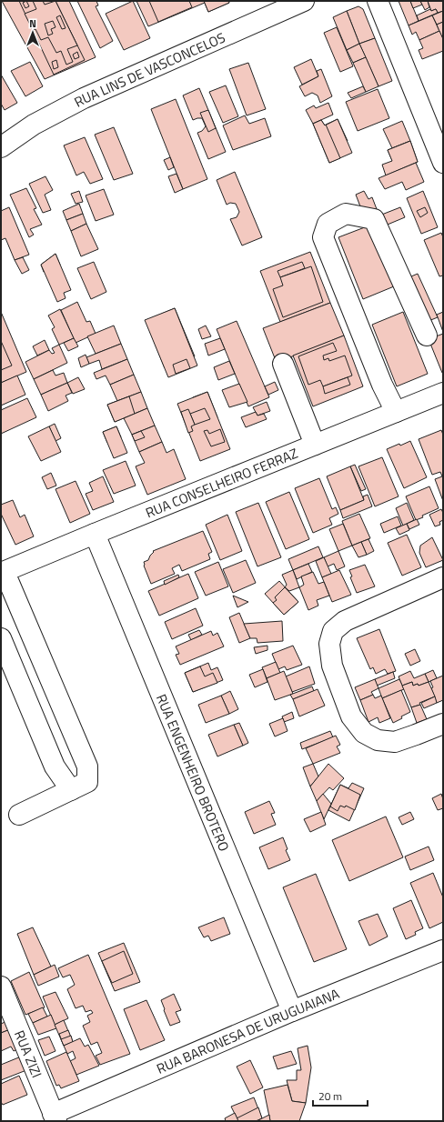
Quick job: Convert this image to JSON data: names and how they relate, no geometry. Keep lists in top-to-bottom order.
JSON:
{
  "streets": {
    "street": [
      "RUA LINS DE VASCONCELOS",
      "RUA CONSELHEIRO FERRAZ",
      "RUA ENGENHEIRO BROTERO",
      "RUA BARONESA DE URUGUAIANA",
      "RUA ZIZI"
    ]
  },
  "crossings": [
    ["RUA CONSELHEIRO FERRAZ", "RUA ENGENHEIRO BROTERO"],
    ["RUA ENGENHEIRO BROTERO", "RUA BARONESA DE URUGUAIANA"],
    ["RUA BARONESA DE URUGUAIANA", "RUA ZIZI"]
  ],
  "scale_bar": "20 m",
  "north": "top"
}
